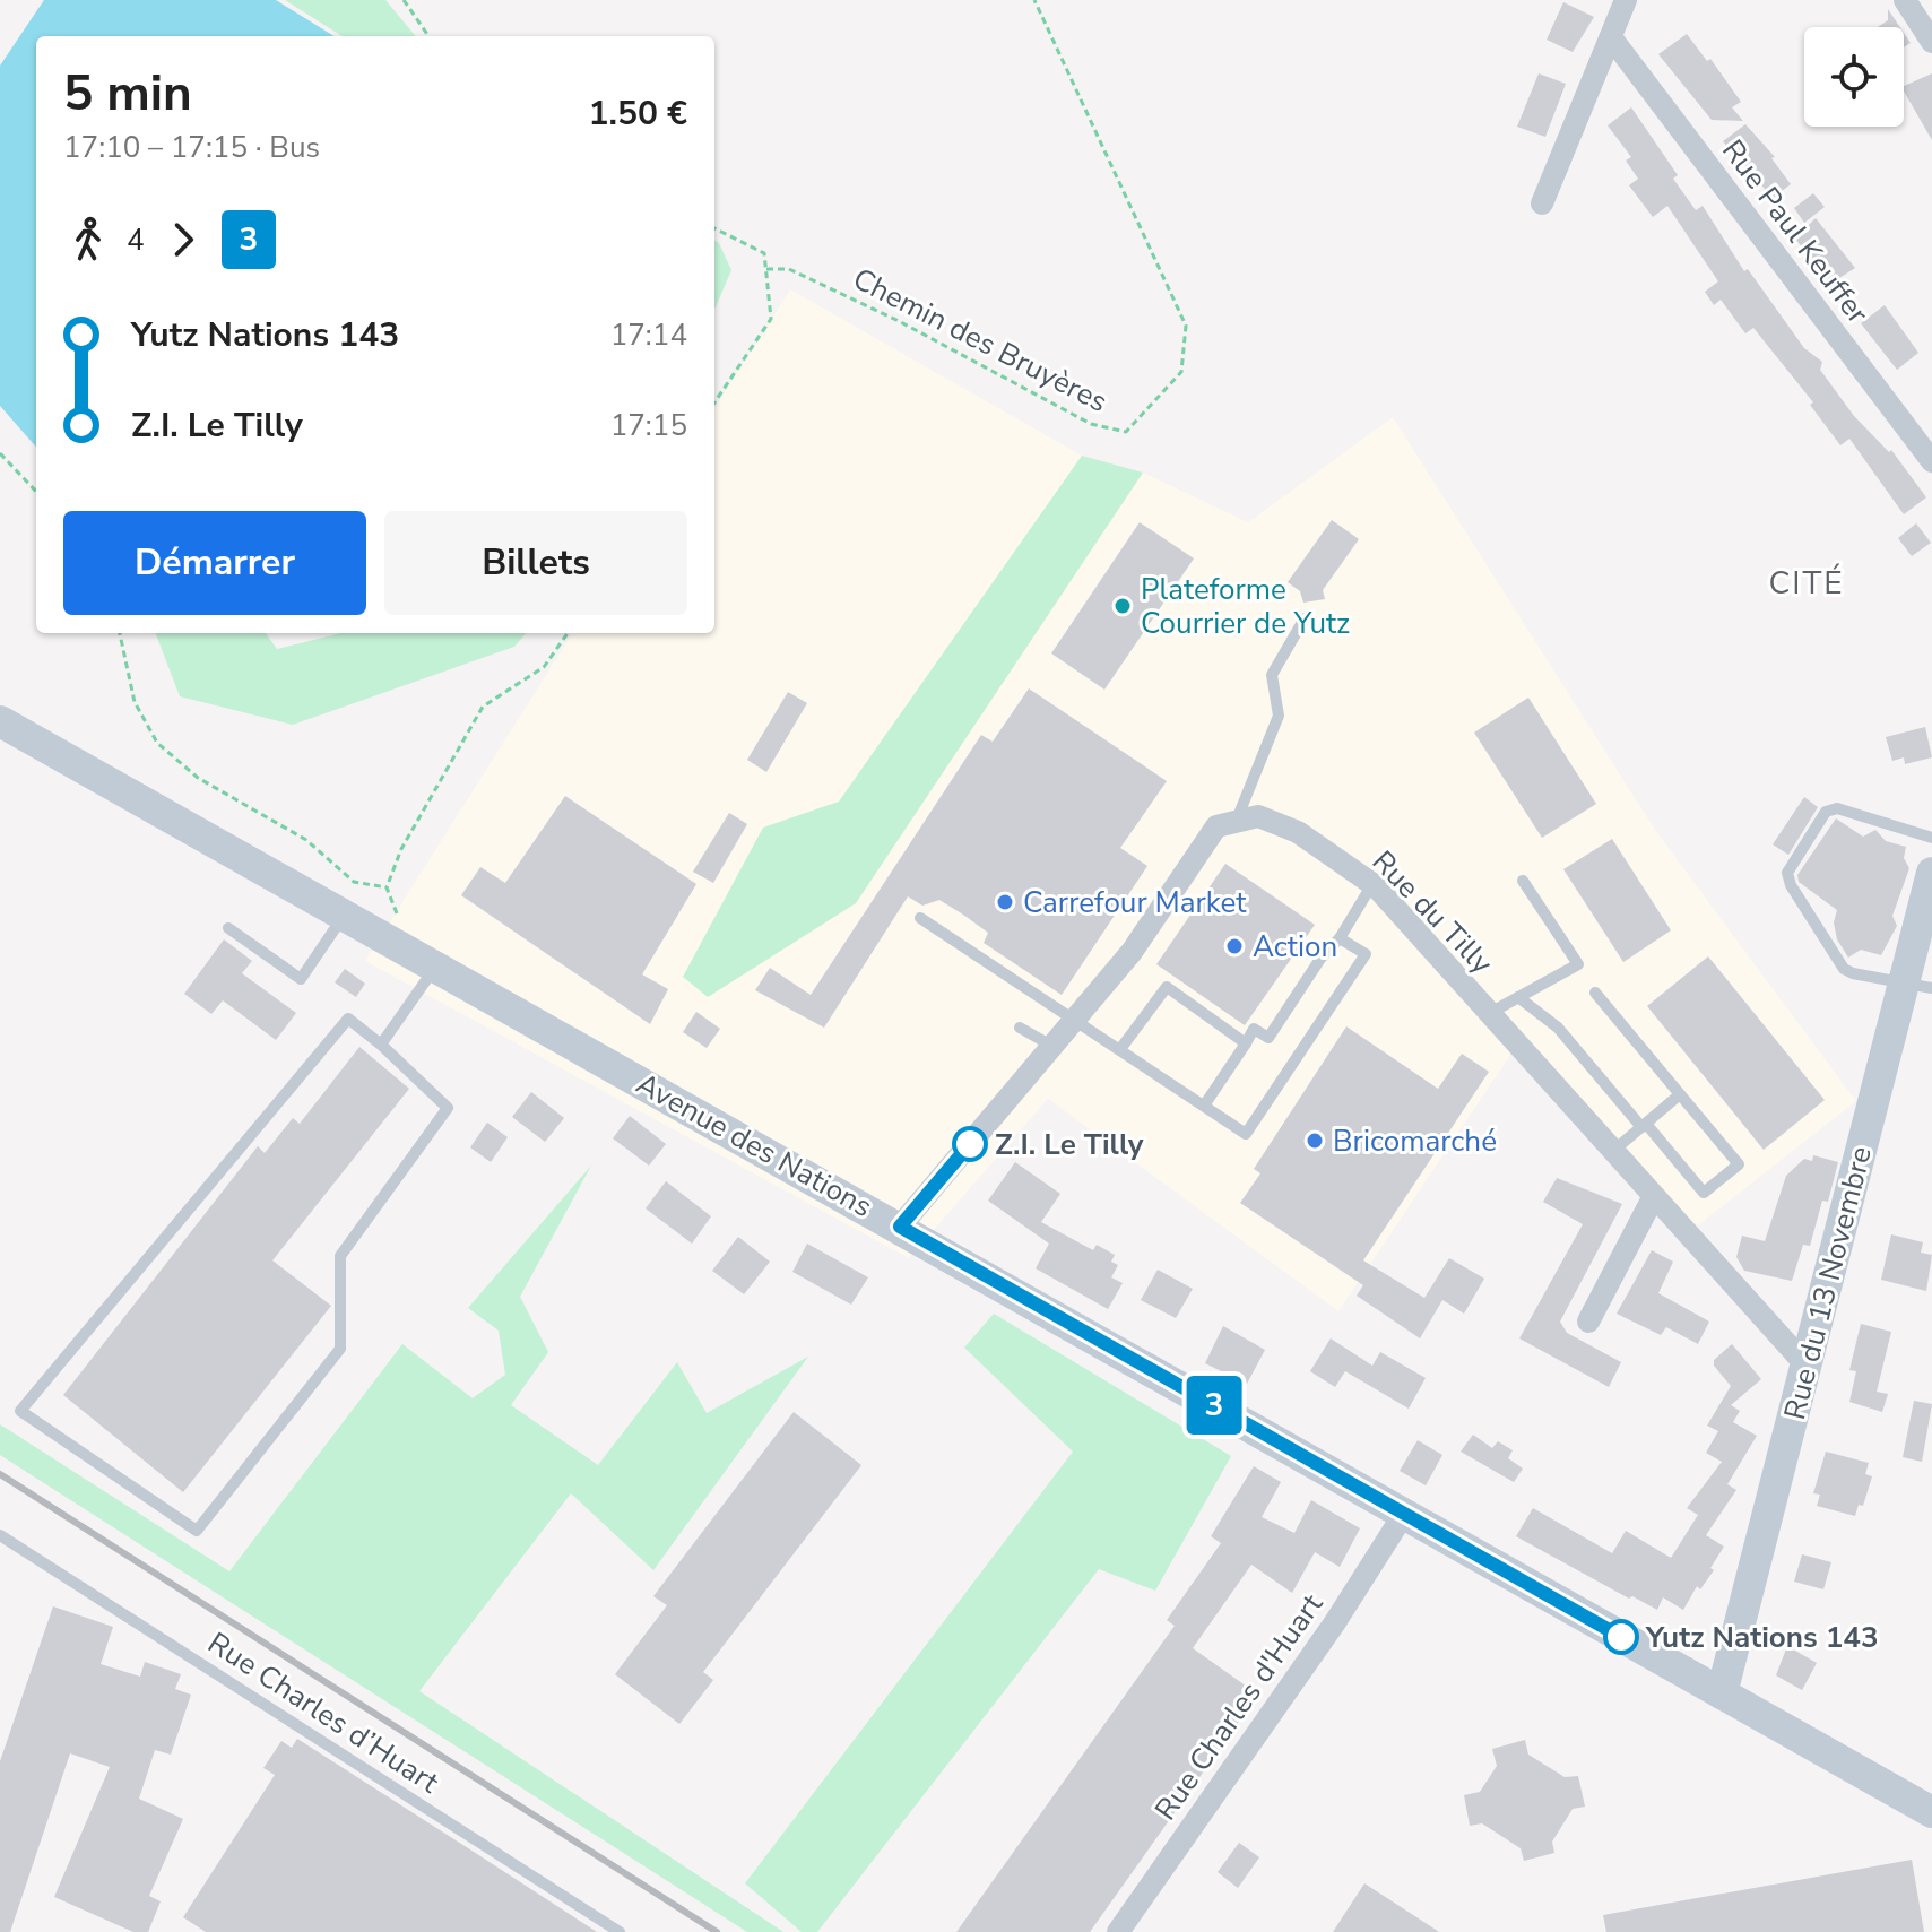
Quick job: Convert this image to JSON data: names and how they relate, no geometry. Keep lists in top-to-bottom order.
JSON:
{
  "streets": {
    "main road": ["Avenue des Nations", "Rue du 13 Novembre"],
    "street": ["Rue Paul Keuffer", "Rue du Tilly", "Rue Charles d'Huart"],
    "lane": ["Rue Charles d’Huart"],
    "path": ["Chemin des Bruyères"]
  },
  "crossings": [
    ["Rue du Tilly", "Rue du 13 Novembre"],
    ["Avenue des Nations", "Rue du 13 Novembre"],
    ["Avenue des Nations", "Rue Charles d'Huart"]
  ],
  "districts": ["CITÉ"],
  "places": [
    "Plateforme Courrier de Yutz",
    "Carrefour Market",
    "Action",
    "Bricomarché",
    "Z.I. Le Tilly",
    "Yutz Nations 143"
  ],
  "lines": ["bus line 3"],
  "page": {
    "on_map": "3",
    "heading": ["5 min", "17:10 – 17:15 · Bus", "1.50 €"],
    "legs": ["4", "3"],
    "list": [
      {
        "name": "Yutz Nations 143",
        "value": "17:14"
      },
      {
        "name": "Z.I. Le Tilly",
        "value": "17:15"
      }
    ],
    "buttons": ["Démarrer", "Billets"]
  }
}
